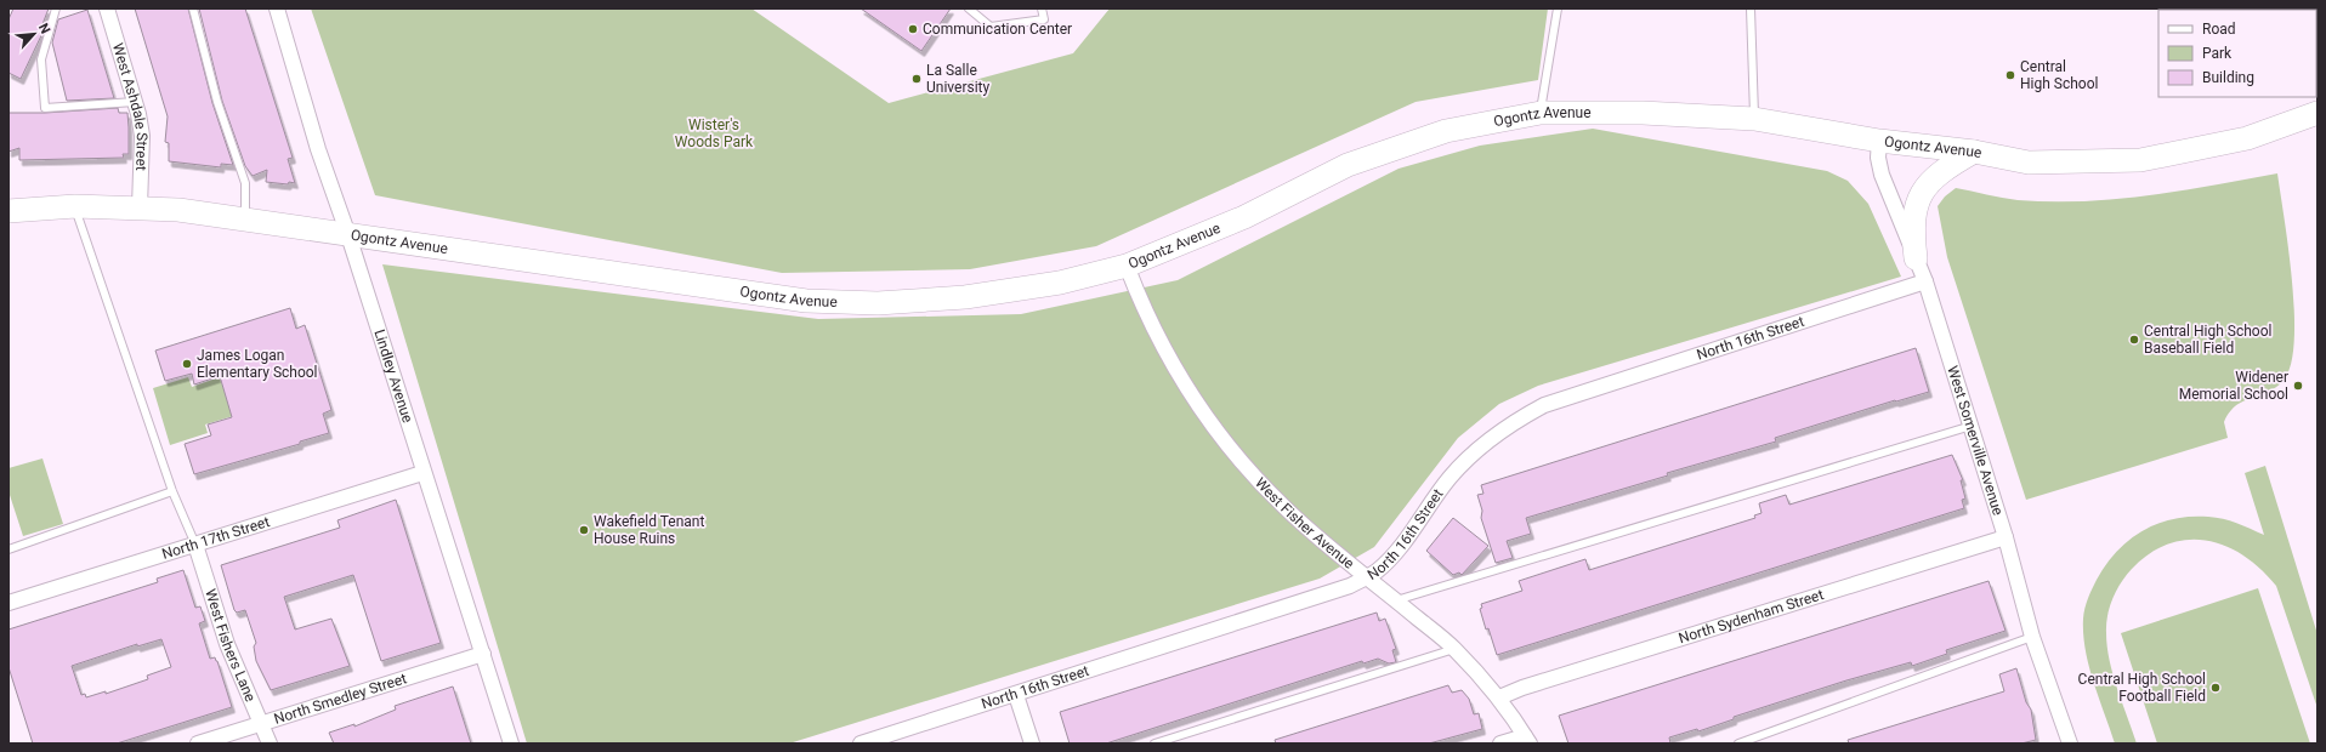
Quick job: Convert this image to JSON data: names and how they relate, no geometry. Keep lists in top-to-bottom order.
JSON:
{
  "streets": {
    "main road": ["Ogontz Avenue"],
    "street": [
      "West Ashdale Street",
      "North 16th Street",
      "Lindley Avenue",
      "West Somerville Avenue",
      "West Fisher Avenue",
      "North 17th Street",
      "North Sydenham Street",
      "West Fishers Lane",
      "North Smedley Street"
    ]
  },
  "crossings": [
    ["West Ashdale Street", "Ogontz Avenue"],
    ["Ogontz Avenue", "Lindley Avenue"],
    ["Ogontz Avenue", "West Somerville Avenue"],
    ["Ogontz Avenue", "West Fisher Avenue"],
    ["North 16th Street", "West Somerville Avenue"],
    ["North 16th Street", "West Fisher Avenue"],
    ["Lindley Avenue", "North 17th Street"],
    ["Lindley Avenue", "North Smedley Street"],
    ["West Somerville Avenue", "North Sydenham Street"],
    ["West Fisher Avenue", "North Sydenham Street"],
    ["North 17th Street", "West Fishers Lane"],
    ["West Fishers Lane", "North Smedley Street"]
  ],
  "parks": ["Wister's Woods Park"],
  "places": [
    "Communication Center",
    "Central High School",
    "La Salle University",
    "Central High School Baseball Field",
    "James Logan Elementary School",
    "Widener Memorial School",
    "Wakefield Tenant House Ruins",
    "Central High School Football Field"
  ],
  "legend": ["Road", "Park", "Building"],
  "north": "top right"
}
